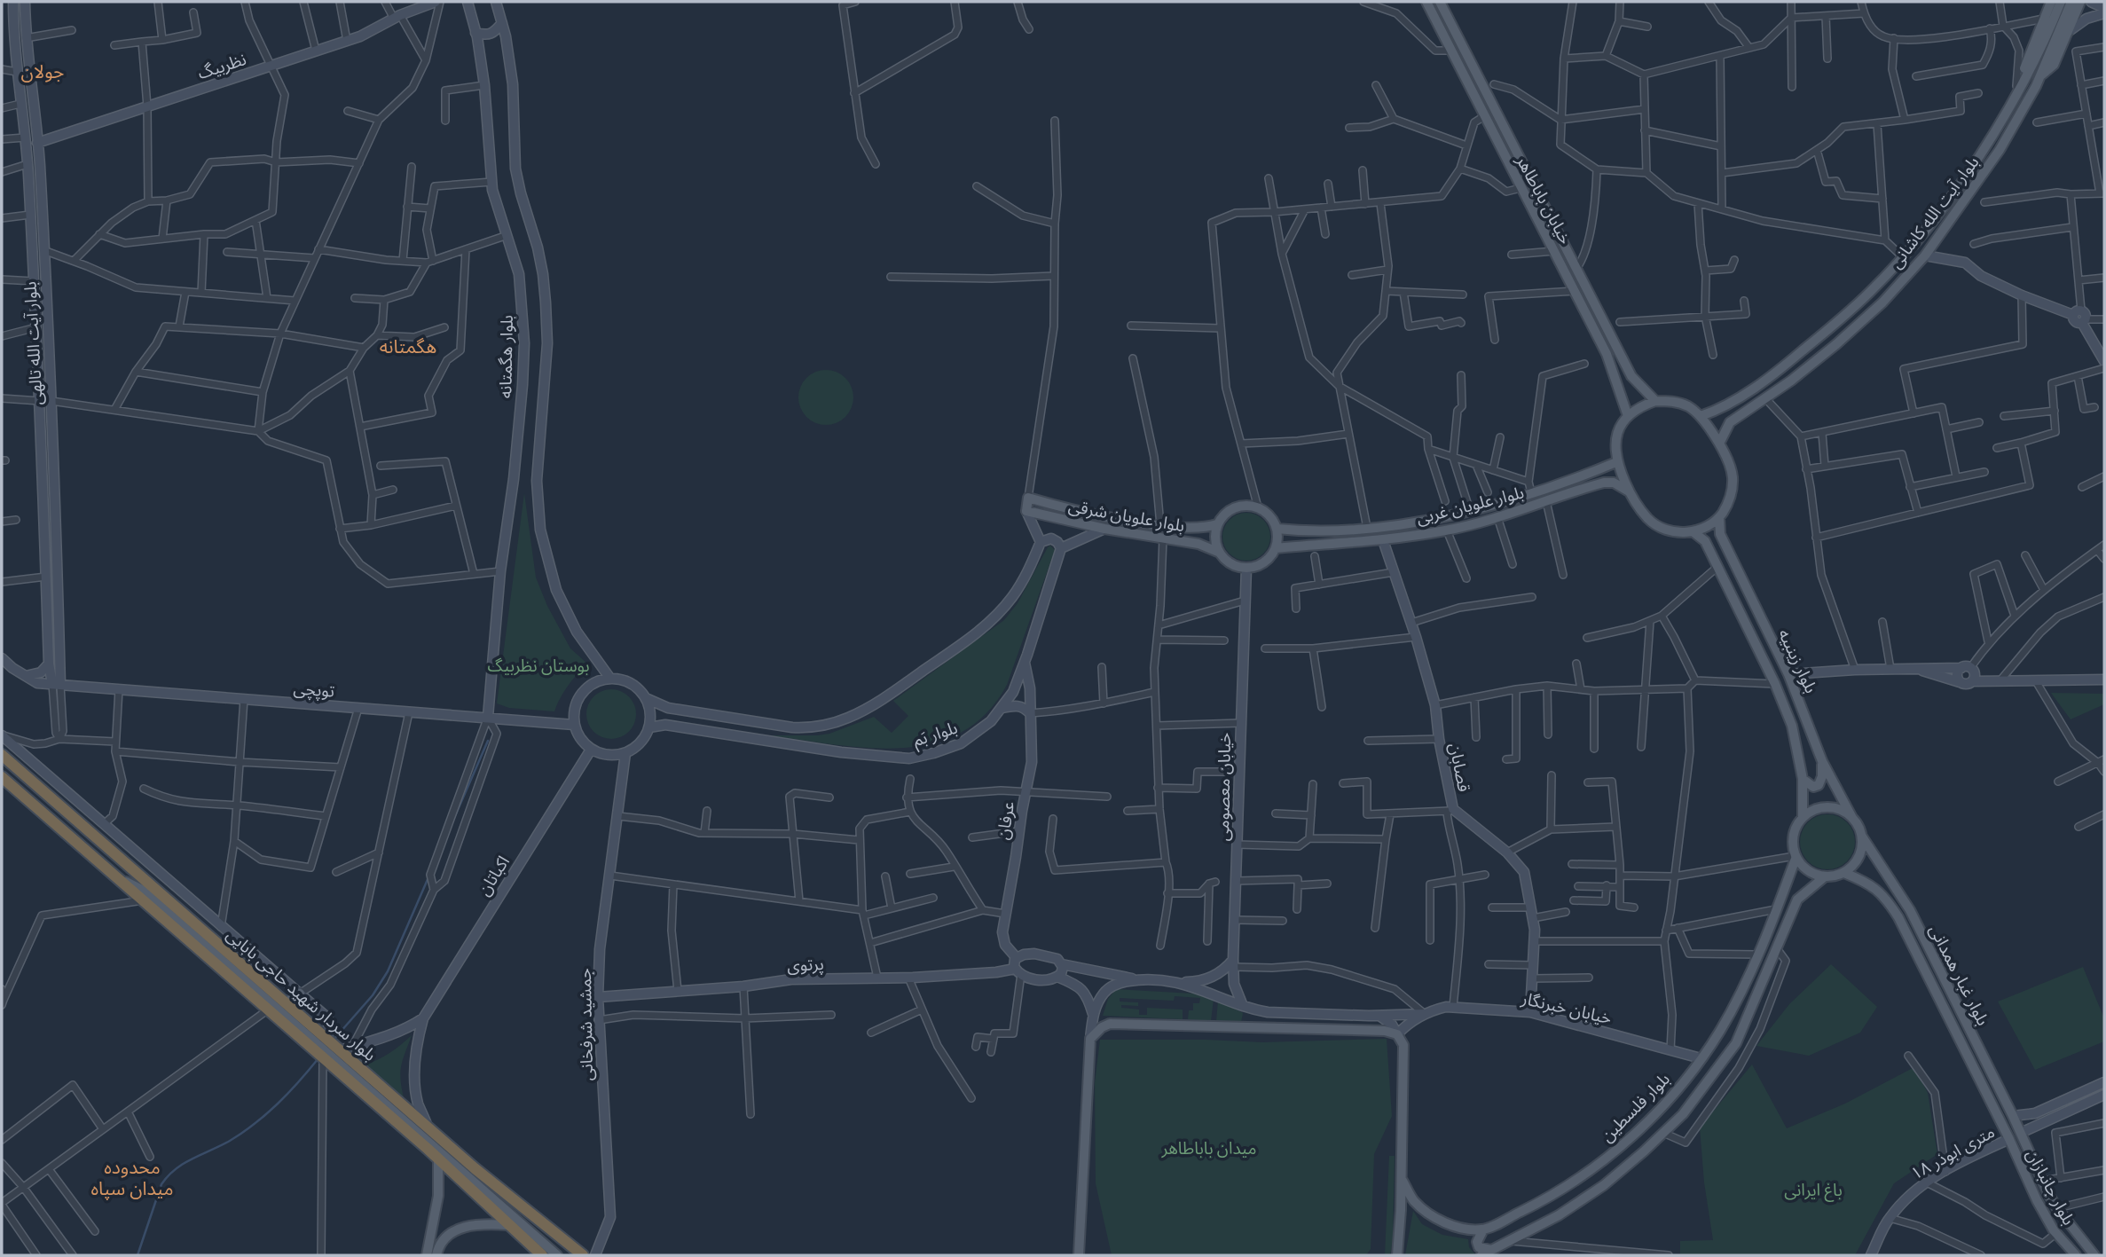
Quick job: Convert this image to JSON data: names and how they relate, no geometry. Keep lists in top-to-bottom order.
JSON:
{
  "streets": {
    "highway": ["بلوار سردار شهید حاجی بابایی"],
    "main road": [
      "نظربیگ",
      "خیابان باباطاهر",
      "بلوار آیت الله کاشانی",
      "بلوار آیت الله تالهی",
      "بلوار هگمتانه",
      "بلوار علویان غربی",
      "بلوار علویان شرقی",
      "بلوار زینبیه",
      "توپچی",
      "بلوار بَم",
      "قصابان",
      "خیابان معصومی",
      "عرفان",
      "اکباتان",
      "پرتوی",
      "بلوار غبار همدانی",
      "خیابان خبرنگار",
      "جمشید شرفخانی",
      "بلوار فلسطین",
      "۱۸ متری ابوذر",
      "بلوار جانبازان"
    ]
  },
  "crossings": [
    ["نظربیگ", "بلوار آیت الله تالهی"],
    ["خیابان باباطاهر", "بلوار آیت الله کاشانی"],
    ["خیابان باباطاهر", "بلوار علویان غربی"],
    ["خیابان باباطاهر", "بلوار زینبیه"],
    ["بلوار آیت الله کاشانی", "بلوار علویان غربی"],
    ["بلوار آیت الله کاشانی", "بلوار زینبیه"],
    ["بلوار آیت الله تالهی", "توپچی"],
    ["بلوار هگمتانه", "توپچی"],
    ["بلوار علویان غربی", "بلوار علویان شرقی"],
    ["بلوار علویان غربی", "بلوار زینبیه"],
    ["بلوار علویان غربی", "قصابان"],
    ["بلوار علویان غربی", "خیابان معصومی"],
    ["بلوار علویان شرقی", "خیابان معصومی"],
    ["بلوار زینبیه", "بلوار غبار همدانی"],
    ["بلوار زینبیه", "بلوار فلسطین"],
    ["توپچی", "بلوار بَم"],
    ["توپچی", "اکباتان"],
    ["توپچی", "جمشید شرفخانی"],
    ["بلوار بَم", "عرفان"],
    ["بلوار بَم", "اکباتان"],
    ["بلوار بَم", "جمشید شرفخانی"],
    ["قصابان", "خیابان خبرنگار"],
    ["خیابان معصومی", "خیابان خبرنگار"],
    ["اکباتان", "جمشید شرفخانی"],
    ["پرتوی", "جمشید شرفخانی"],
    ["بلوار غبار همدانی", "بلوار فلسطین"],
    ["بلوار غبار همدانی", "بلوار جانبازان"],
    ["خیابان خبرنگار", "بلوار فلسطین"],
    ["۱۸ متری ابوذر", "بلوار جانبازان"]
  ],
  "districts": ["جولان", "هگمتانه", "محدوده میدان سپاه"],
  "parks": ["بوستان نظربیگ", "میدان باباطاهر", "باغ ایرانی"]
}
